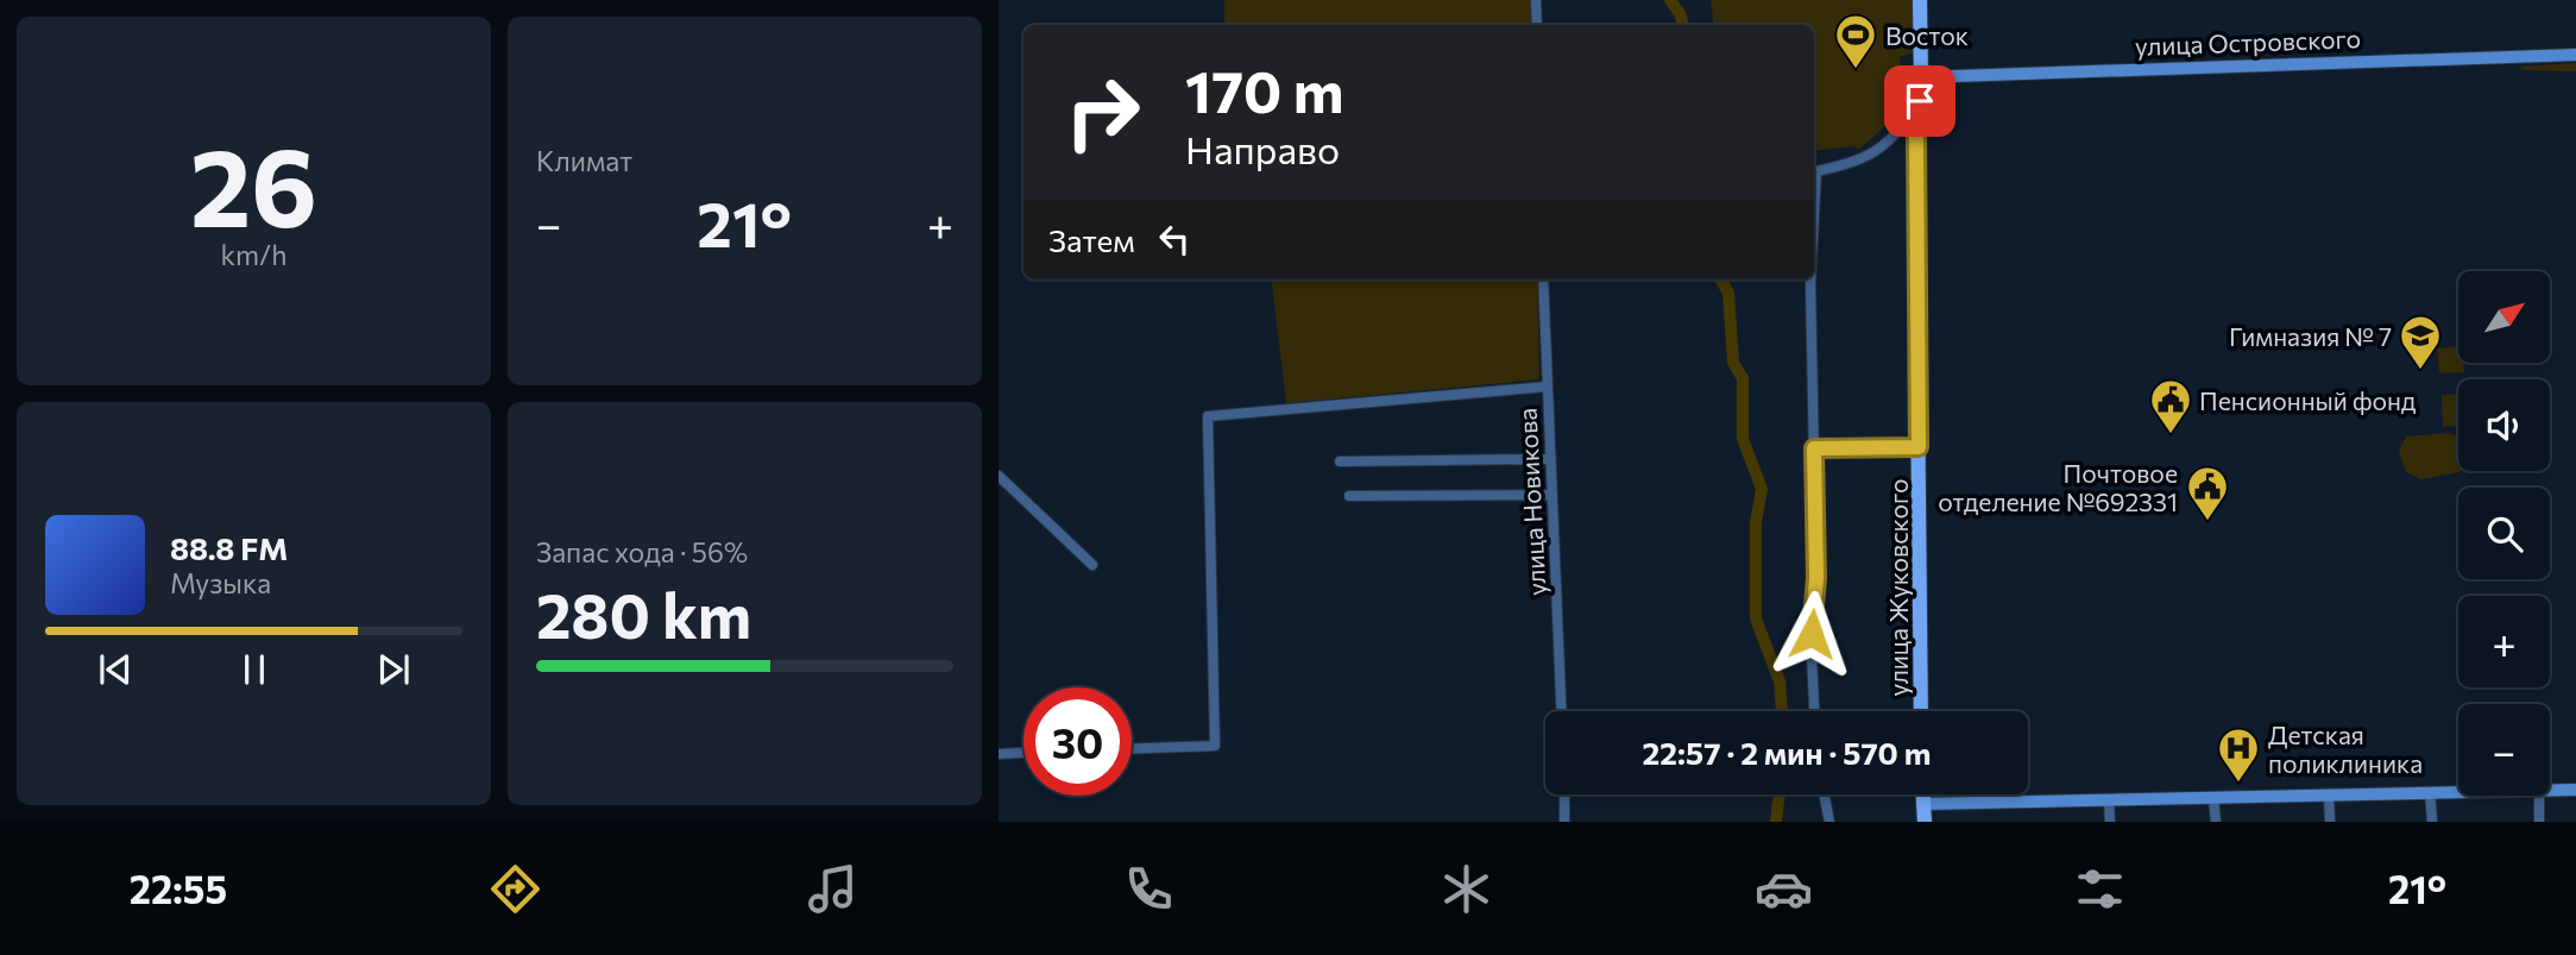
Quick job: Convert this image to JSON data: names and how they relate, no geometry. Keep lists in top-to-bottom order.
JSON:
{
  "streets": {
    "main road": ["улица Островского", "улица Жуковского"],
    "street": ["улица Новикова"]
  },
  "crossings": [
    ["улица Островского", "улица Жуковского"]
  ],
  "places": {
    "sports": ["Восток"],
    "school or university": ["Гимназия № 7"],
    "public building": ["Пенсионный фонд", "Почтовое отделение №692331"],
    "hospital": ["Детская поликлиника"]
  },
  "north": "top right",
  "page": {
    "tile": [
      ["26", "km/h"],
      "Климат",
      ["Запас хода · 56%", "280 km"]
    ],
    "turn": ["170 m", "Направо"],
    "heat": ["−", "21°", "+"],
    "then": "Затем",
    "map_buttons": ["+", "−"],
    "song": ["88.8 FM", "Музыка"],
    "limit": "30",
    "trip": "22:57 · 2 мин · 570 m",
    "tabs": ["22:55", "21°"]
  }
}
